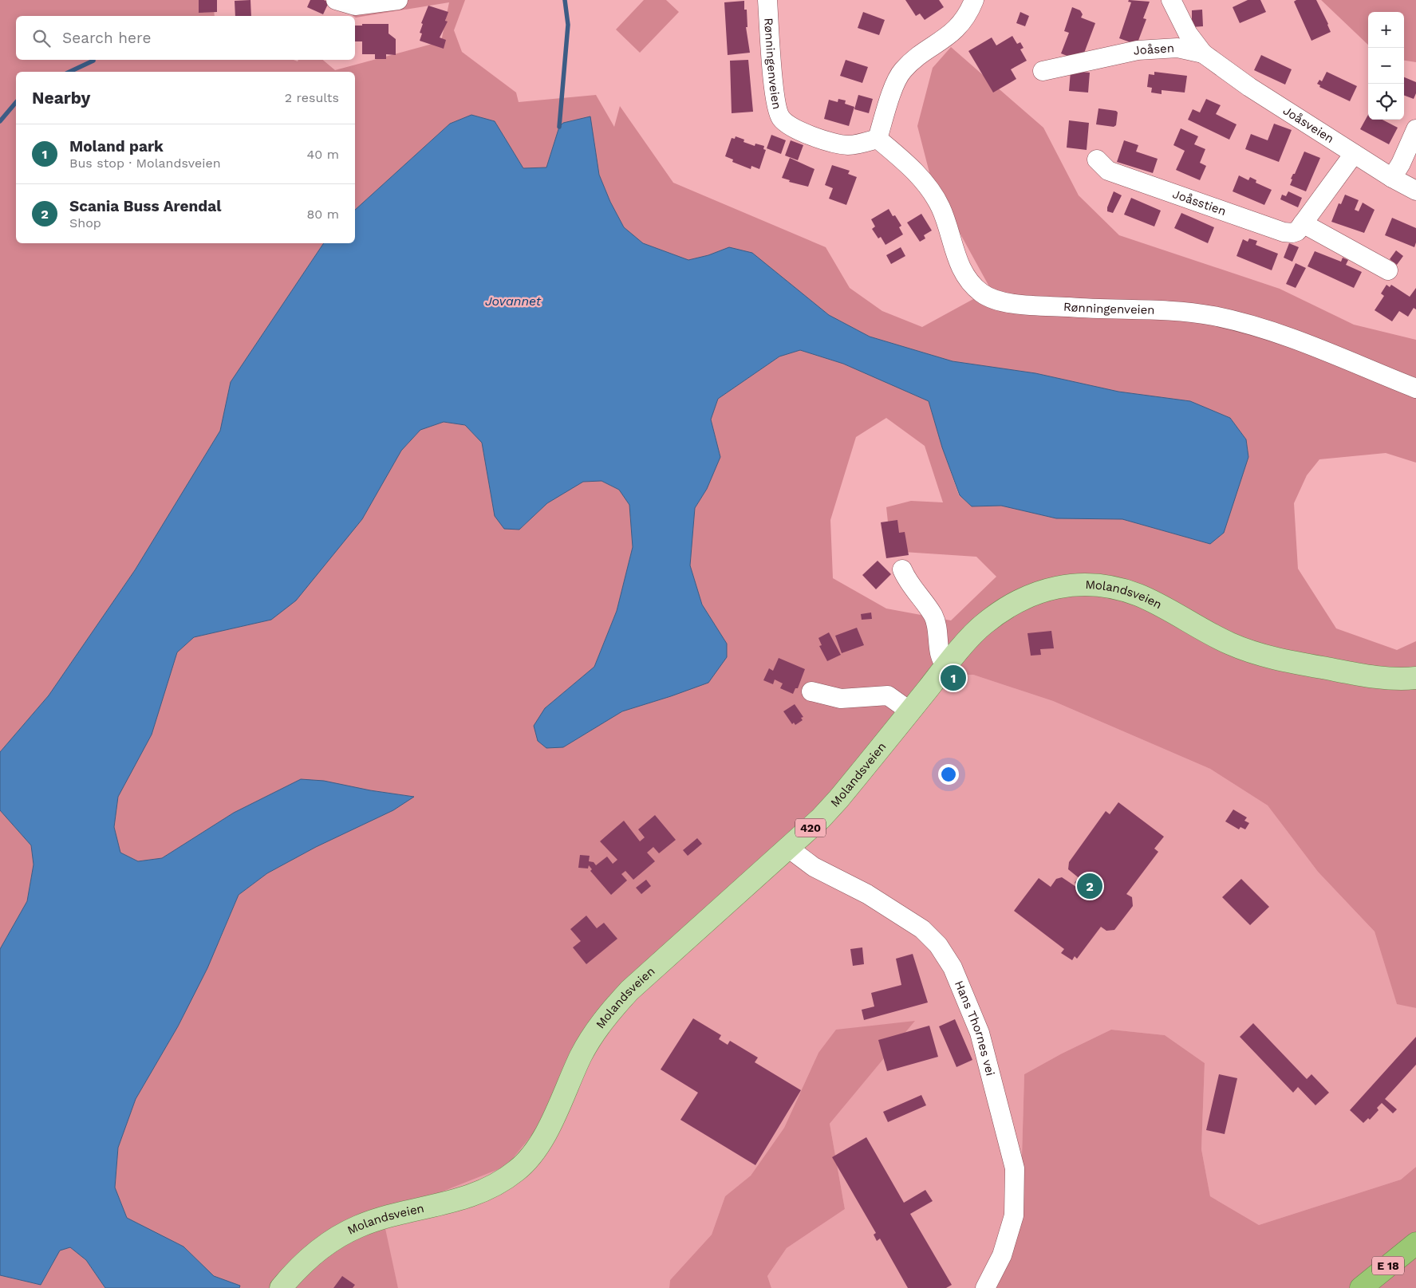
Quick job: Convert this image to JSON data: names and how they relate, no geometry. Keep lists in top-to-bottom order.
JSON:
{
  "streets": {
    "highway": ["E 18"],
    "main road": ["Molandsveien", "420"],
    "street": [
      "Joåsen",
      "Rønningenveien",
      "Joåsveien",
      "Joåsstien",
      "Hans Thornes vei"
    ]
  },
  "crossings": [
    ["Joåsen", "Joåsveien"],
    ["Joåsveien", "Joåsstien"],
    ["Molandsveien", "Hans Thornes vei"]
  ],
  "water": ["Jovannet"],
  "page": {
    "map_buttons": ["+", "−"],
    "search": "Search here",
    "heading": ["Nearby", "2 results"],
    "list": [
      {
        "mark": "1",
        "name": "Moland park",
        "note": "Bus stop · Molandsveien",
        "value": "40 m"
      },
      {
        "mark": "2",
        "name": "Scania Buss Arendal",
        "note": "Shop",
        "value": "80 m"
      }
    ],
    "pins": ["1", "2"]
  }
}
